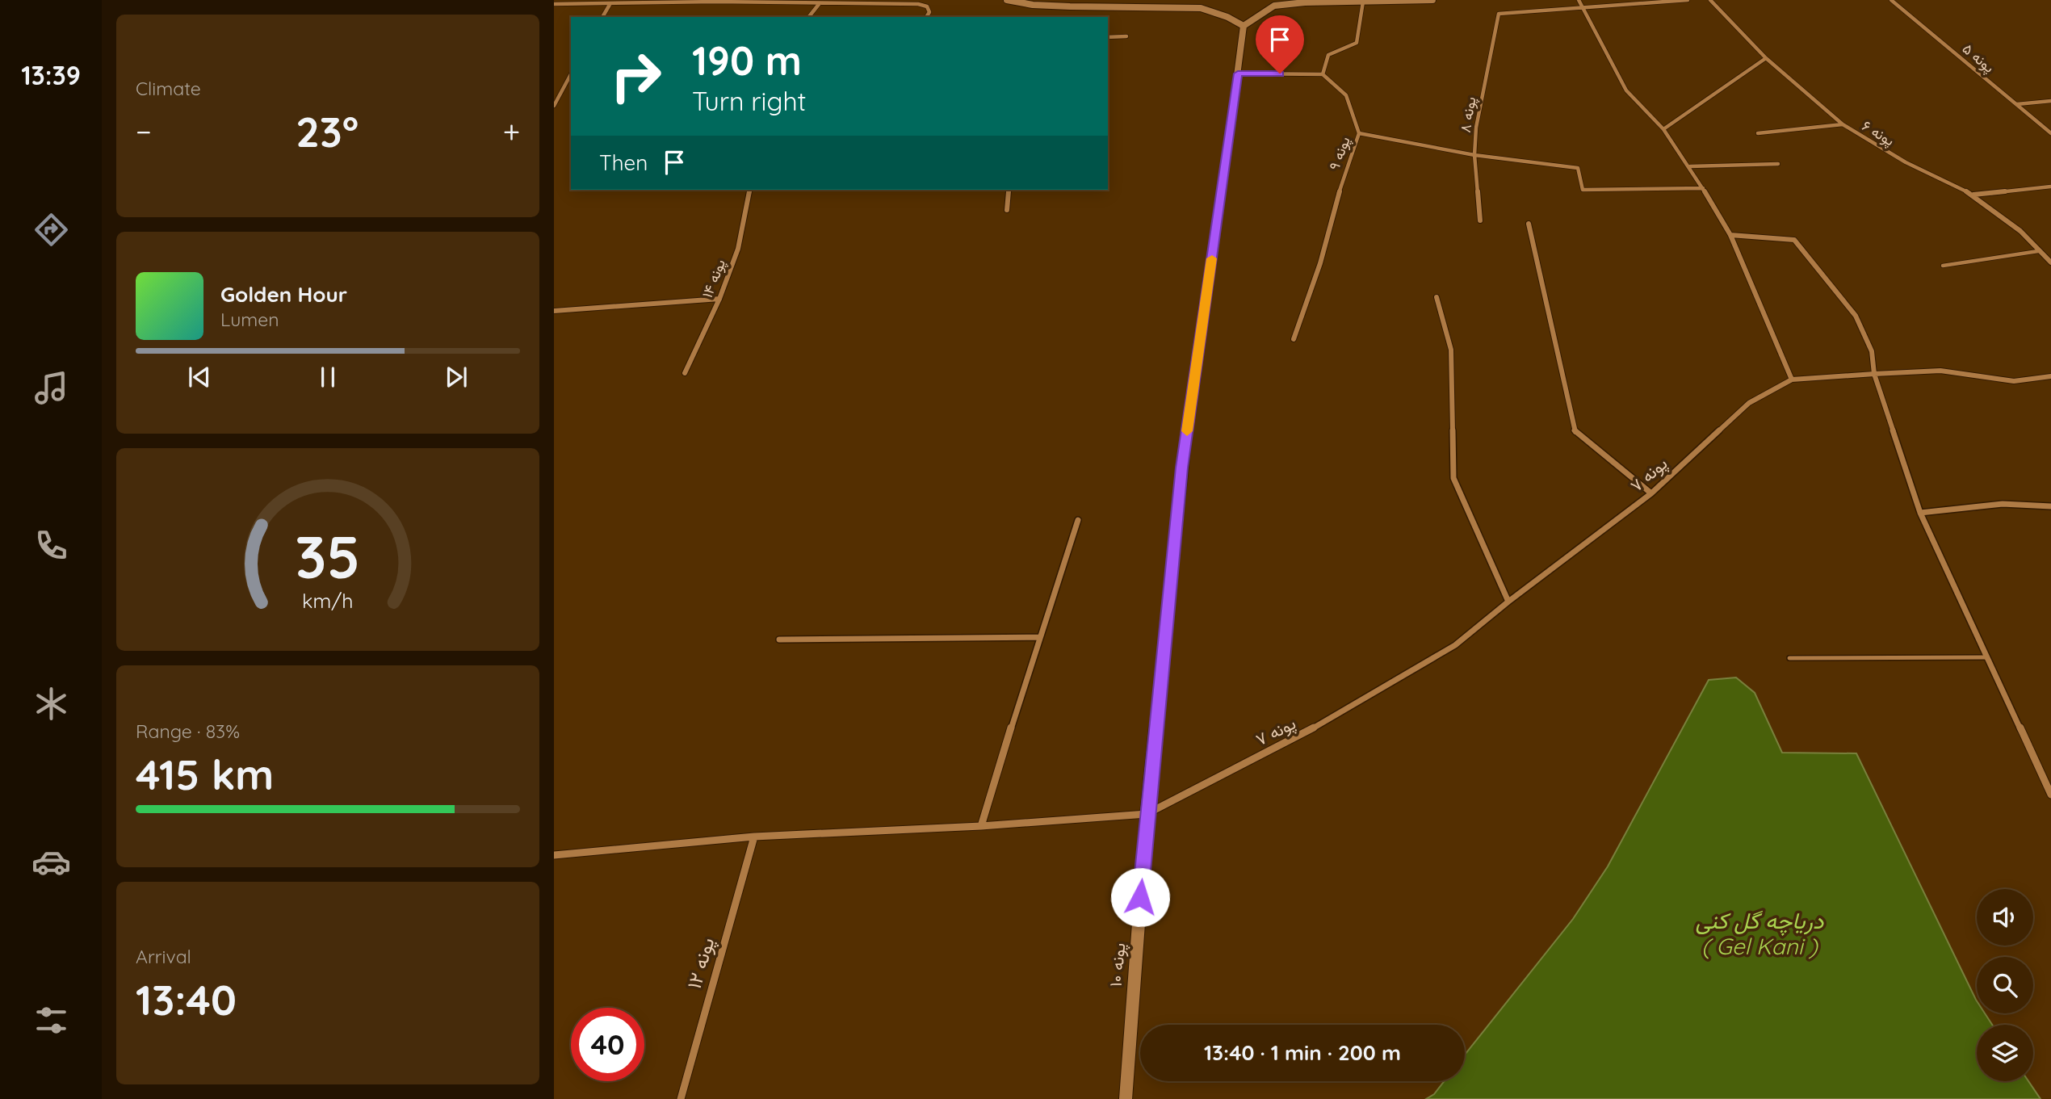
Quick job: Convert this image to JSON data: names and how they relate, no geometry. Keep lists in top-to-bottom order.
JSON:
{
  "streets": {
    "street": [
      "پونه ۵",
      "پونه ۸",
      "پونه ۶",
      "پونه ۹",
      "پونه ۱۴",
      "پونه ۷",
      "پونه ۱۲",
      "پونه ۱۰"
    ]
  },
  "crossings": [
    ["پونه ۷", "پونه ۱۰"]
  ],
  "water": ["دریاچه گل کنی ( Gel Kani )"],
  "page": {
    "tabs": "13:39",
    "tile": [
      "Climate",
      ["Range · 83%", "415 km"],
      ["Arrival", "13:40"]
    ],
    "turn": ["190 m", "Turn right"],
    "heat": ["−", "23°", "+"],
    "then": "Then",
    "song": ["Golden Hour", "Lumen"],
    "limit": "40",
    "trip": "13:40 · 1 min · 200 m",
    "gauge": ["35", "km/h"]
  }
}
